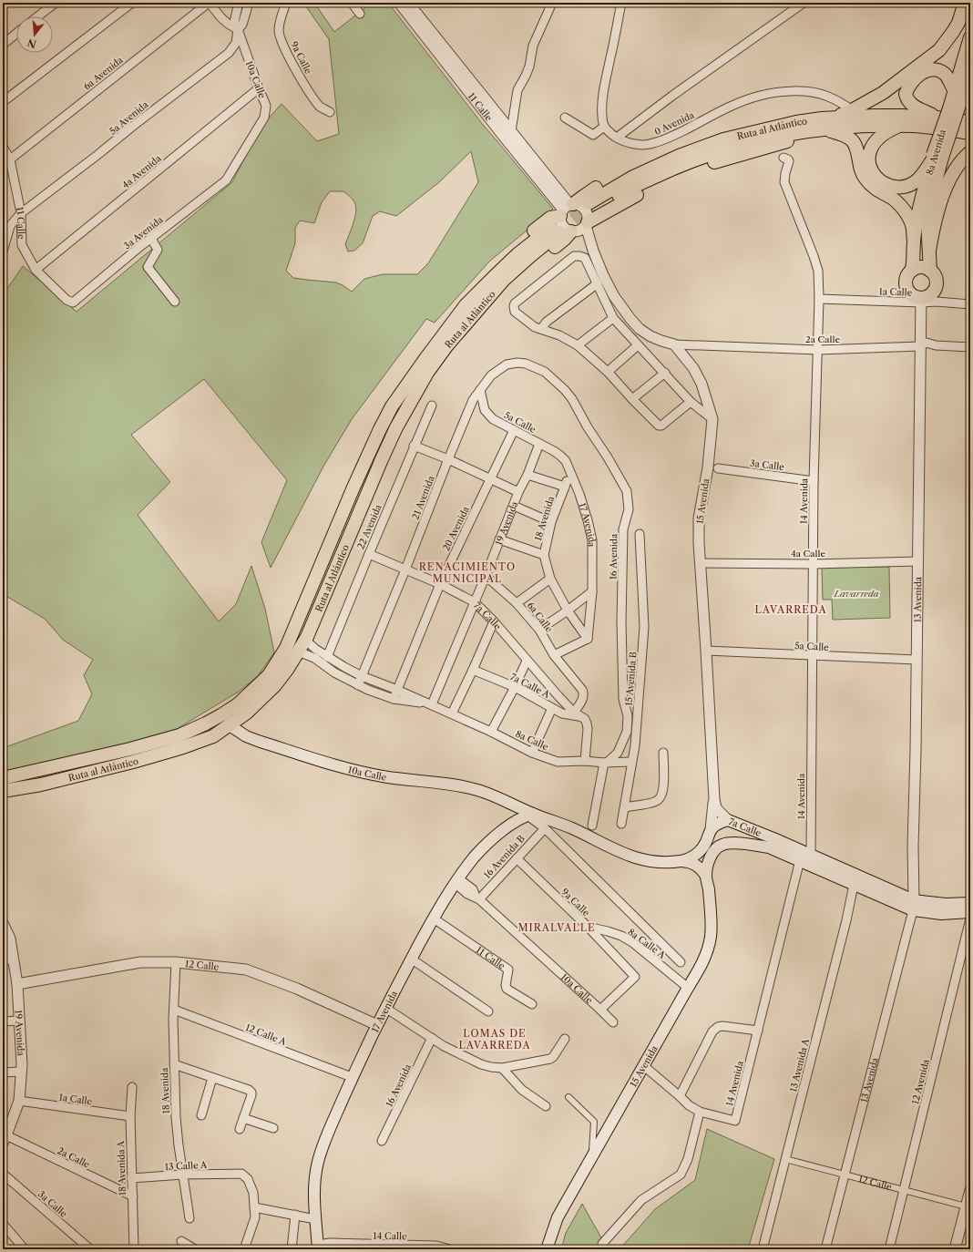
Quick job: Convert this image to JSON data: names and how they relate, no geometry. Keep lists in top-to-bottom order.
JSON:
{
  "streets": {
    "main road": [
      "10a Calle",
      "Ruta al Atlántico",
      "8a Avenida",
      "15 Avenida",
      "17 Avenida",
      "7a Calle"
    ],
    "street": [
      "9a Calle",
      "6a Avenida",
      "11 Calle",
      "5a Avenida",
      "0 Avenida",
      "4a Avenida",
      "3a Avenida",
      "1a Calle",
      "2a Calle",
      "5a Calle",
      "3a Calle",
      "21 Avenida",
      "14 Avenida",
      "18 Avenida",
      "19 Avenida",
      "22 Avenida",
      "20 Avenida",
      "4a Calle",
      "16 Avenida",
      "13 Avenida",
      "6a Calle",
      "15 Avenida B",
      "7a Calle A",
      "8a Calle",
      "16 Avenida B",
      "8a Calle A",
      "12 Calle",
      "12 Calle A",
      "13 Avenida A",
      "12 Avenida",
      "13 Calle A",
      "18 Avenida A",
      "14 Calle"
    ]
  },
  "crossings": [
    ["9a Calle", "10a Calle"],
    ["9a Calle", "16 Avenida B"],
    ["9a Calle", "8a Calle A"],
    ["6a Avenida", "11 Calle"],
    ["10a Calle", "5a Avenida"],
    ["10a Calle", "Ruta al Atlántico"],
    ["10a Calle", "4a Avenida"],
    ["10a Calle", "3a Avenida"],
    ["10a Calle", "17 Avenida"],
    ["10a Calle", "7a Calle"],
    ["10a Calle", "16 Avenida B"],
    ["11 Calle", "5a Avenida"],
    ["11 Calle", "Ruta al Atlántico"],
    ["11 Calle", "4a Avenida"],
    ["11 Calle", "3a Avenida"],
    ["11 Calle", "17 Avenida"],
    ["Ruta al Atlántico", "8a Calle"],
    ["8a Avenida", "1a Calle"],
    ["8a Avenida", "13 Avenida"],
    ["1a Calle", "14 Avenida"],
    ["1a Calle", "19 Avenida"],
    ["1a Calle", "13 Avenida"],
    ["1a Calle", "18 Avenida A"],
    ["2a Calle", "15 Avenida"],
    ["2a Calle", "14 Avenida"],
    ["2a Calle", "19 Avenida"],
    ["2a Calle", "13 Avenida"],
    ["2a Calle", "18 Avenida A"],
    ["5a Calle", "21 Avenida"],
    ["5a Calle", "15 Avenida"],
    ["5a Calle", "14 Avenida"],
    ["5a Calle", "19 Avenida"],
    ["5a Calle", "17 Avenida"],
    ["5a Calle", "20 Avenida"],
    ["5a Calle", "13 Avenida"],
    ["3a Calle", "14 Avenida"],
    ["21 Avenida", "16 Avenida"],
    ["21 Avenida", "7a Calle"],
    ["21 Avenida", "8a Calle"],
    ["15 Avenida", "4a Calle"],
    ["15 Avenida", "7a Calle"],
    ["15 Avenida", "8a Calle A"],
    ["14 Avenida", "4a Calle"],
    ["14 Avenida", "7a Calle"],
    ["18 Avenida", "17 Avenida"],
    ["18 Avenida", "12 Calle"],
    ["18 Avenida", "12 Calle A"],
    ["18 Avenida", "13 Calle A"],
    ["19 Avenida", "7a Calle"],
    ["19 Avenida", "6a Calle"],
    ["19 Avenida", "8a Calle"],
    ["19 Avenida", "12 Calle"],
    ["17 Avenida", "7a Calle"],
    ["17 Avenida", "12 Calle"],
    ["17 Avenida", "12 Calle A"],
    ["17 Avenida", "14 Calle"],
    ["22 Avenida", "7a Calle"],
    ["22 Avenida", "8a Calle"],
    ["20 Avenida", "7a Calle"],
    ["20 Avenida", "8a Calle"],
    ["4a Calle", "13 Avenida"],
    ["16 Avenida", "8a Calle"],
    ["13 Avenida", "7a Calle"],
    ["13 Avenida", "12 Calle"],
    ["7a Calle", "6a Calle"],
    ["7a Calle", "7a Calle A"],
    ["7a Calle", "13 Avenida A"],
    ["6a Calle", "7a Calle A"],
    ["15 Avenida B", "8a Calle"],
    ["12 Calle", "13 Avenida A"],
    ["12 Calle", "12 Avenida"],
    ["13 Calle A", "18 Avenida A"]
  ],
  "districts": [
    "RENACIMIENTO MUNICIPAL",
    "LAVARREDA",
    "MIRALVALLE",
    "LOMAS DE LAVARREDA"
  ],
  "parks": ["Lavarreda"],
  "north": "bottom"
}
